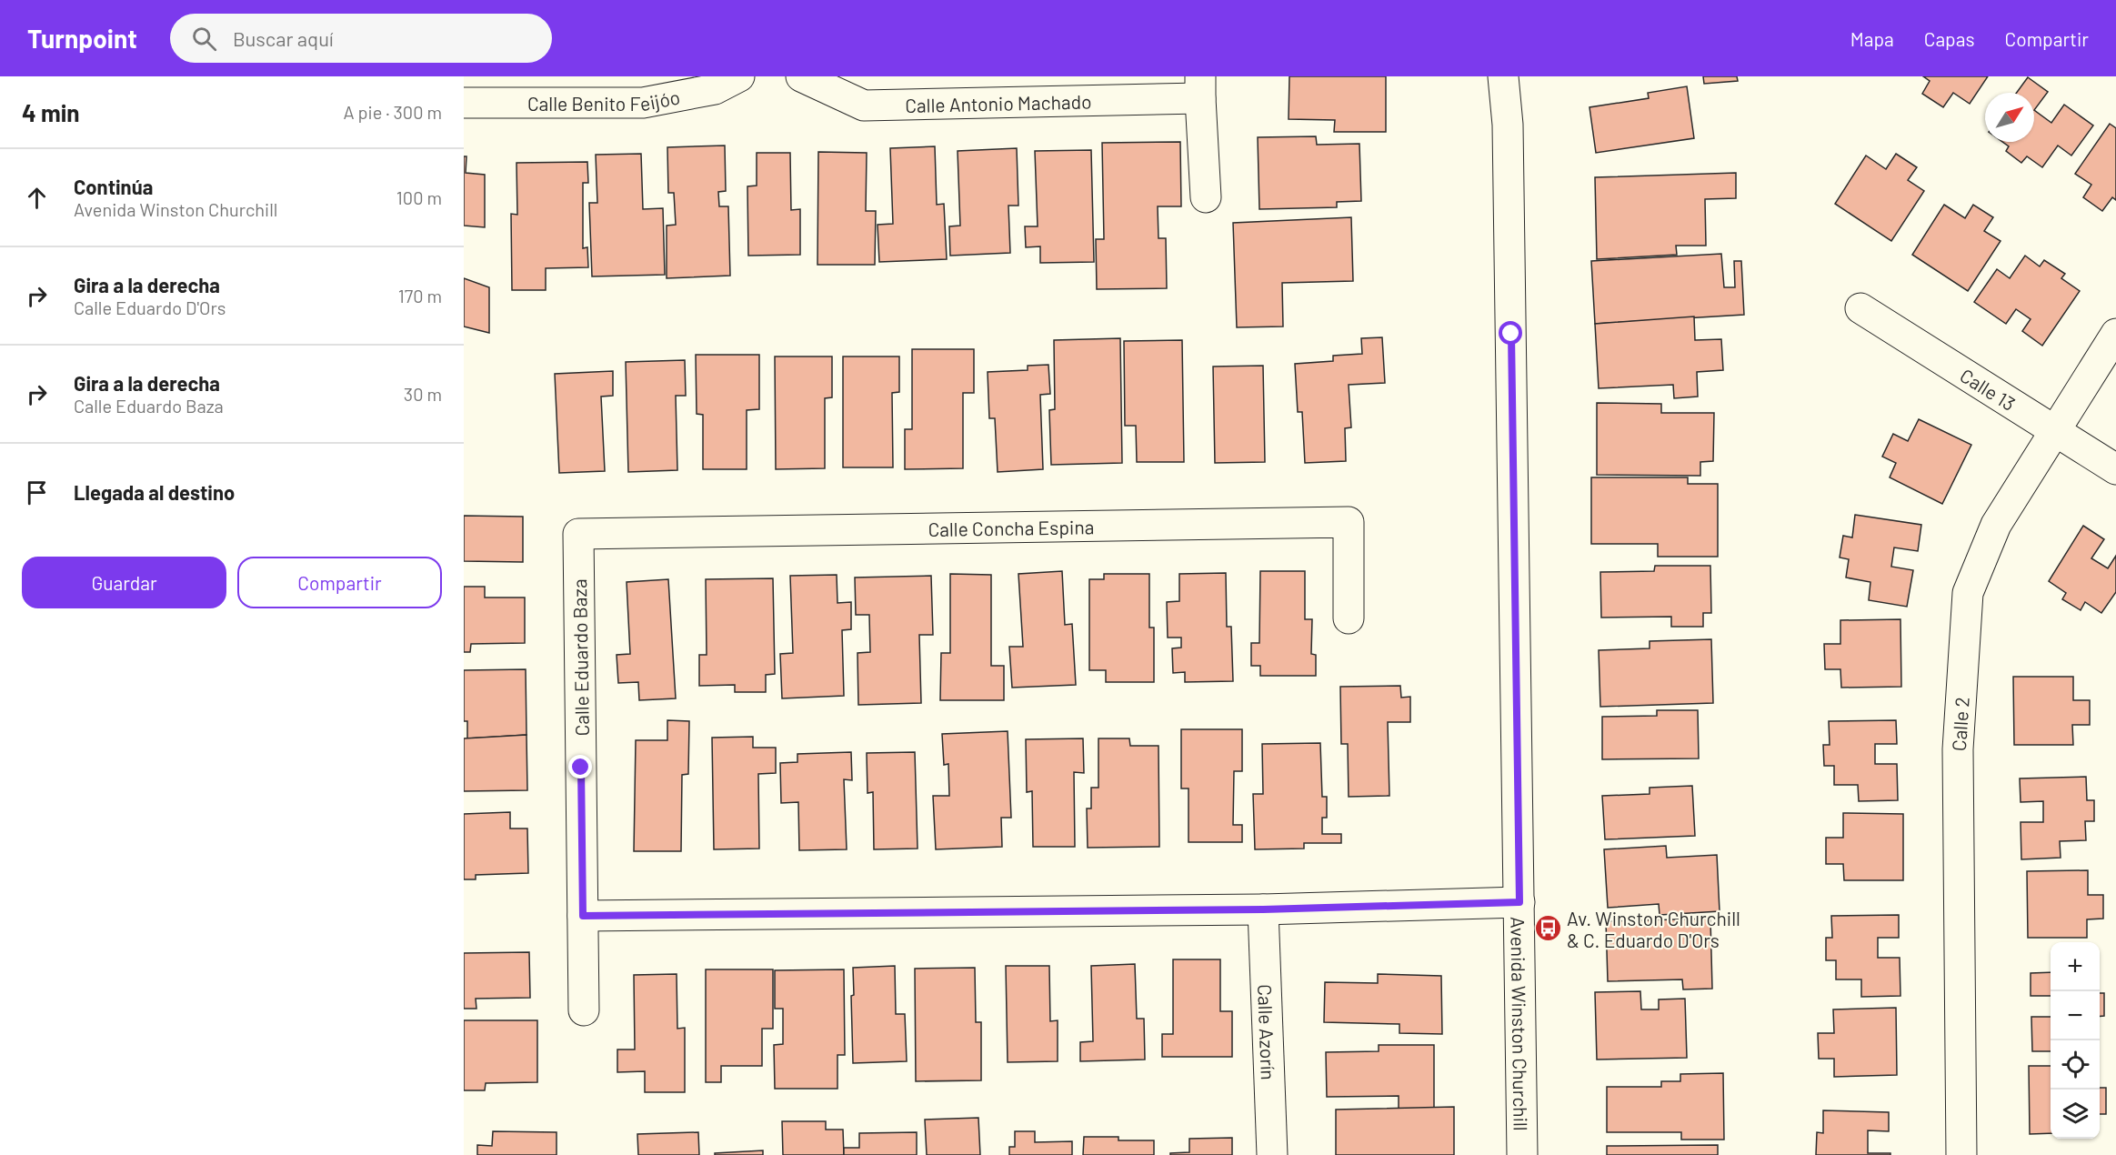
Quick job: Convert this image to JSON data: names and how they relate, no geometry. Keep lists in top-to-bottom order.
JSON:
{
  "streets": {
    "street": [
      "Calle Benito Feijóo",
      "Calle Antonio Machado",
      "Calle 13",
      "Calle Concha Espina",
      "Calle Eduardo Baza",
      "Calle 2",
      "Avenida Winston Churchill",
      "Calle Azorín"
    ]
  },
  "crossings": [
    ["Calle 13", "Calle 2"],
    ["Calle Concha Espina", "Calle Eduardo Baza"]
  ],
  "places": {
    "bus stop": ["Av. Winston Churchill & C. Eduardo D'Ors"]
  },
  "north": "top right",
  "page": {
    "header": "Turnpoint",
    "search": "Buscar aquí",
    "nav": ["Mapa", "Capas", "Compartir"],
    "heading": ["4 min", "A pie · 300 m"],
    "list": [
      ["Continúa", "Avenida Winston Churchill", "100 m"],
      ["Gira a la derecha", "Calle Eduardo D'Ors", "170 m"],
      ["Gira a la derecha", "Calle Eduardo Baza", "30 m"],
      "Llegada al destino"
    ],
    "buttons": ["Guardar", "Compartir"],
    "map_buttons": ["+", "−"]
  }
}
